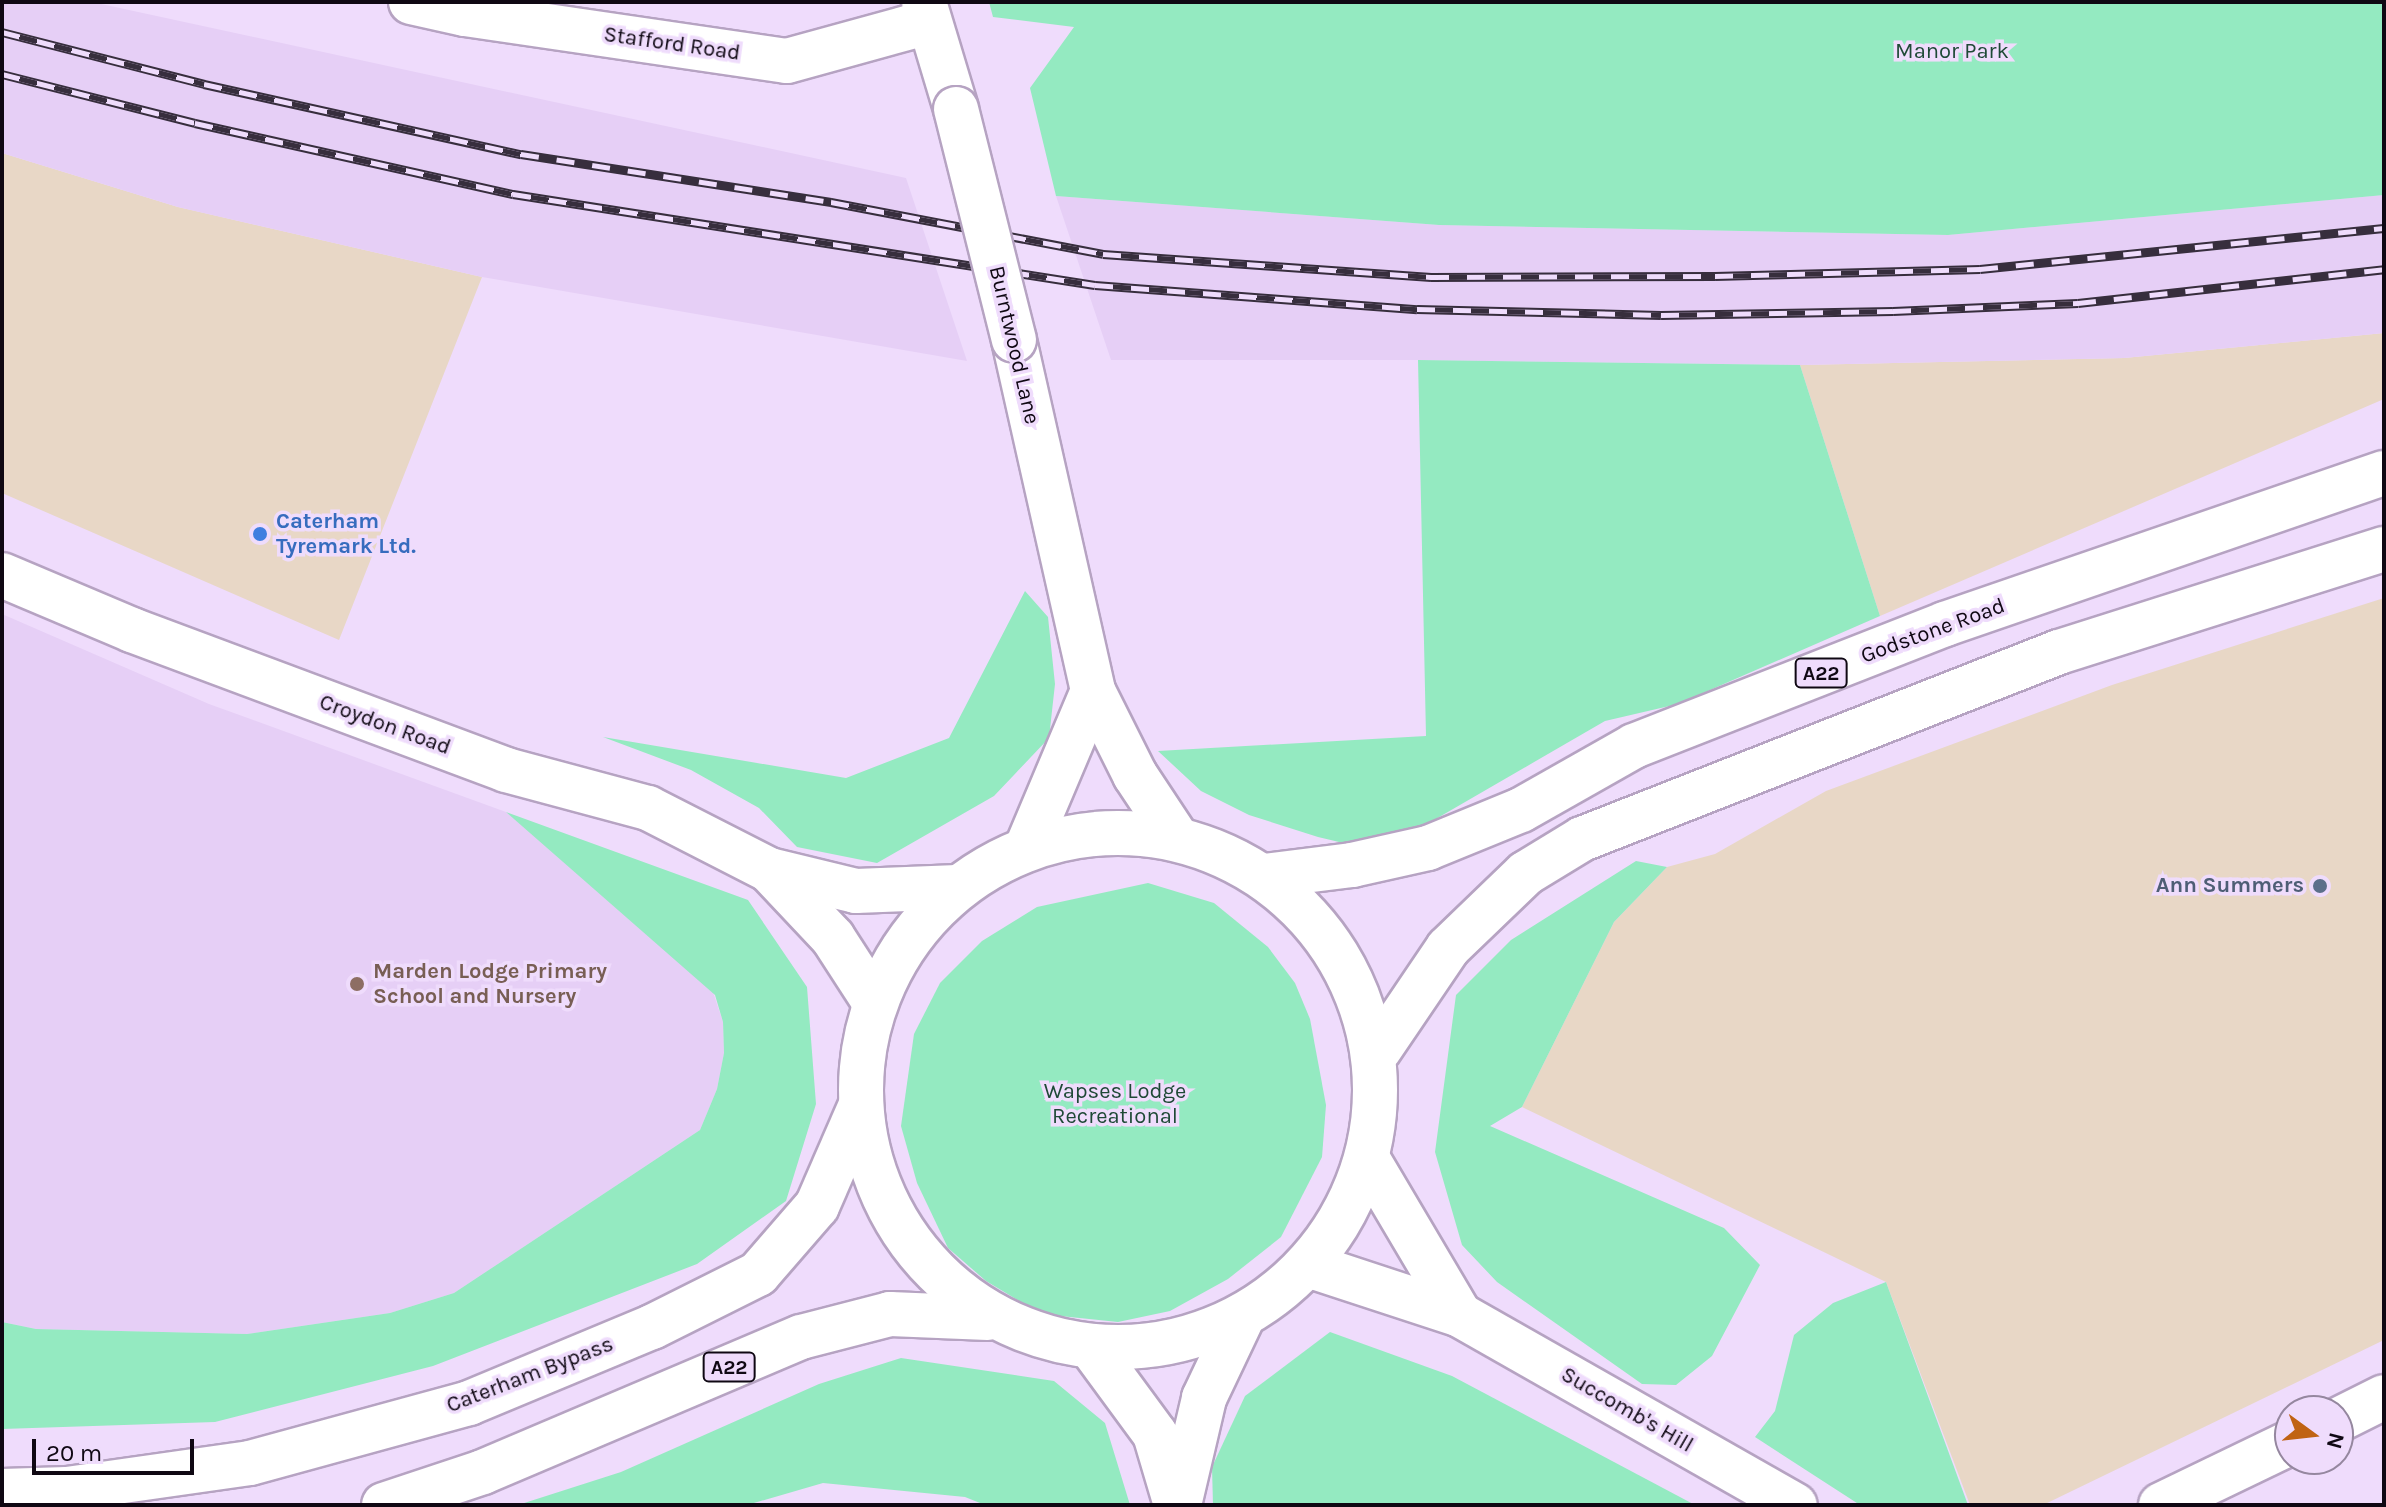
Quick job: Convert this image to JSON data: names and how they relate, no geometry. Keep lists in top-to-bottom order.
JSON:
{
  "streets": {
    "main road": [
      "Stafford Road",
      "Burntwood Lane",
      "Godstone Road",
      "A22",
      "Croydon Road",
      "Caterham Bypass",
      "Succomb's Hill"
    ]
  },
  "crossings": [
    ["Stafford Road", "Burntwood Lane"]
  ],
  "parks": ["Manor Park", "Wapses Lodge Recreational"],
  "places": ["Caterham Tyremark Ltd.", "Ann Summers", "Marden Lodge Primary School and Nursery"],
  "scale_bar": "20 m",
  "north": "right"
}
